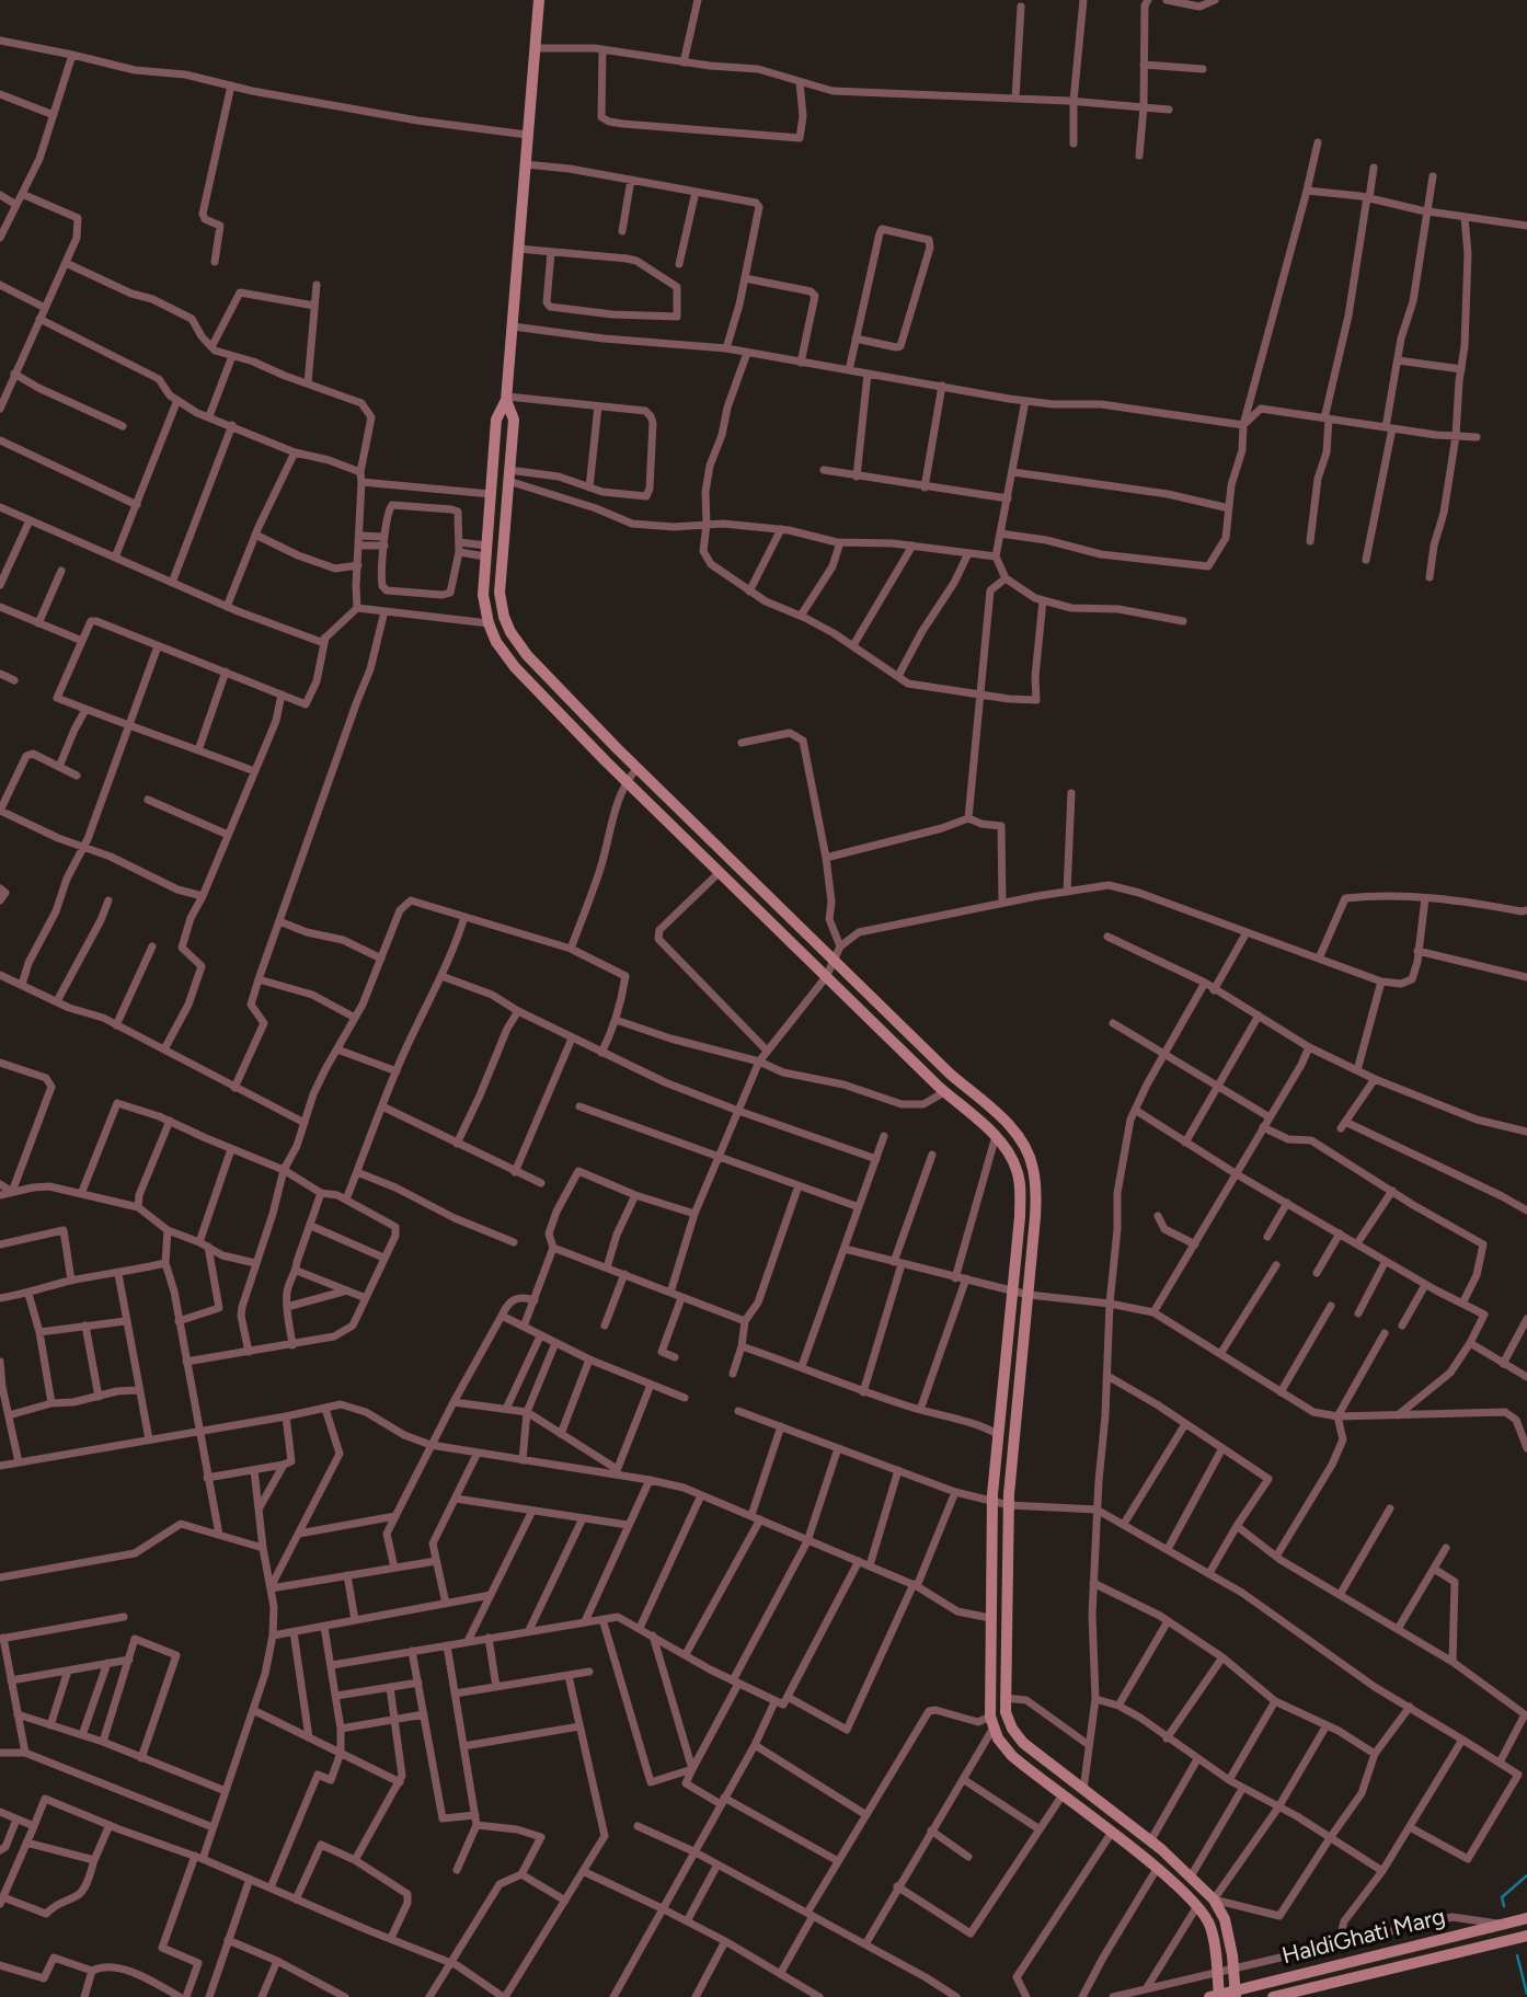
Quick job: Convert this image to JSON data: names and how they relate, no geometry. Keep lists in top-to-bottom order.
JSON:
{
  "streets": {
    "street": ["HaldiGhati Marg"]
  }
}
